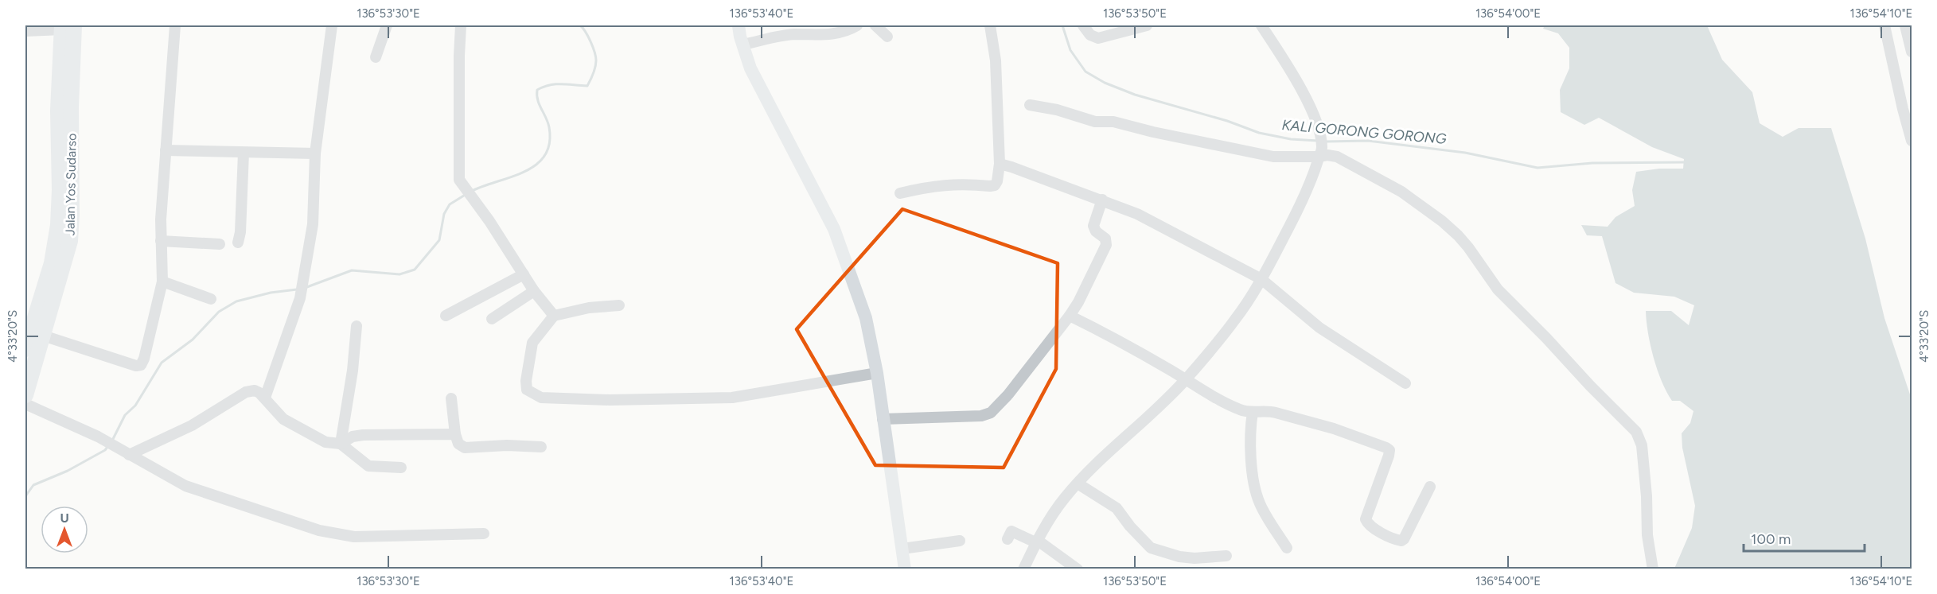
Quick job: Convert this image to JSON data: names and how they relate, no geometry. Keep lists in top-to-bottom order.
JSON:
{
  "streets": {
    "highway": ["Jalan Yos Sudarso"]
  },
  "water": ["KALI GORONG GORONG"],
  "scale_bar": "100 m",
  "north": "top",
  "coordinates": [
    "136°53'30\"E",
    "136°53'40\"E",
    "136°53'50\"E",
    "136°54'00\"E",
    "136°54'10\"E",
    "4°33'20\"S"
  ]
}
